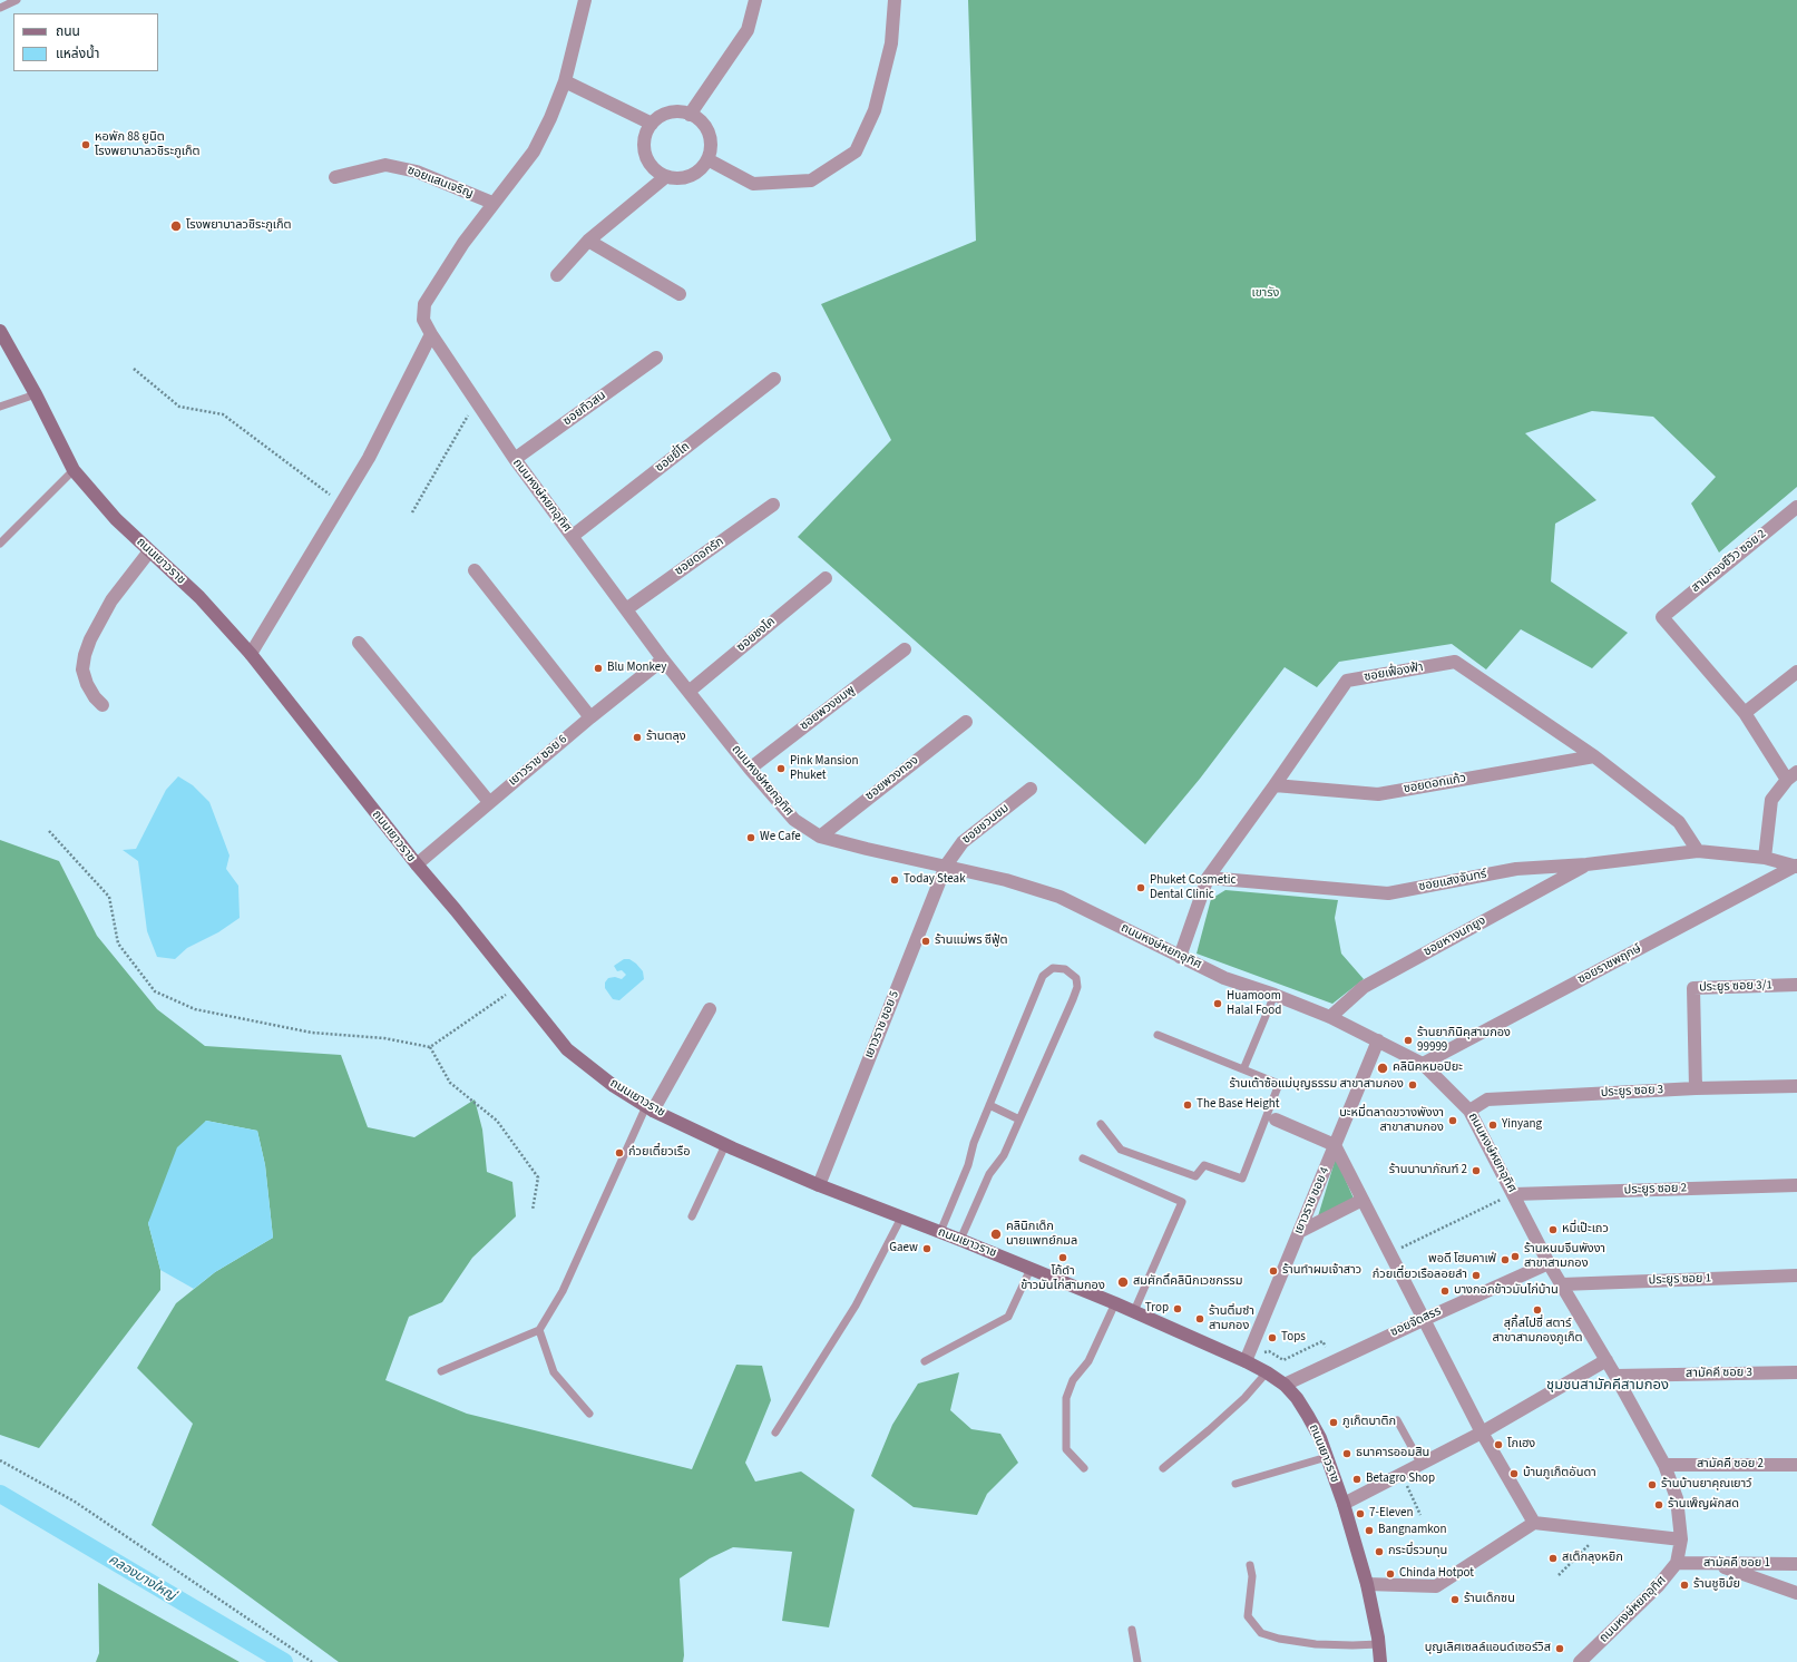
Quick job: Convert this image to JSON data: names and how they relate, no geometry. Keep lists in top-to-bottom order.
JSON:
{
  "streets": {
    "main road": ["ถนนเยาวราช"],
    "street": [
      "ซอยแสนเจริญ",
      "ซอยทิวสน",
      "ซอยยี่โถ",
      "ถนนหงษ์หยกอุทิศ",
      "ซอยดอกรัก",
      "สามกองซีวิว ซอย 2",
      "ซอยชงโค",
      "ซอยเฟื่องฟ้า",
      "ซอยพวงชมพู",
      "เยาวราช ซอย 6",
      "ซอยพวงทอง",
      "ซอยดอกแก้ว",
      "ซอยชวนชม",
      "ซอยแสงจันทร์",
      "ซอยหางนกยูง",
      "ซอยราชพฤกษ์",
      "ประยูร ซอย 3/1",
      "เยาวราช ซอย 5",
      "ประยูร ซอย 3",
      "ประยูร ซอย 2",
      "เยาวราช ซอย 4",
      "ประยูร ซอย 1",
      "ซอยจัดสรร",
      "สามัคคี ซอย 3",
      "สามัคคี ซอย 2",
      "สามัคคี ซอย 1"
    ]
  },
  "crossings": [
    ["ซอยแสนเจริญ", "ถนนหงษ์หยกอุทิศ"],
    ["ซอยทิวสน", "ถนนหงษ์หยกอุทิศ"],
    ["ซอยยี่โถ", "ถนนหงษ์หยกอุทิศ"],
    ["ถนนหงษ์หยกอุทิศ", "ซอยดอกรัก"],
    ["ถนนหงษ์หยกอุทิศ", "ซอยชงโค"],
    ["ถนนหงษ์หยกอุทิศ", "ซอยเฟื่องฟ้า"],
    ["ถนนหงษ์หยกอุทิศ", "ซอยพวงชมพู"],
    ["ถนนหงษ์หยกอุทิศ", "เยาวราช ซอย 6"],
    ["ถนนหงษ์หยกอุทิศ", "ซอยพวงทอง"],
    ["ถนนหงษ์หยกอุทิศ", "ซอยชวนชม"],
    ["ถนนหงษ์หยกอุทิศ", "ซอยหางนกยูง"],
    ["ถนนหงษ์หยกอุทิศ", "ซอยราชพฤกษ์"],
    ["ถนนหงษ์หยกอุทิศ", "เยาวราช ซอย 5"],
    ["ถนนหงษ์หยกอุทิศ", "ประยูร ซอย 3"],
    ["ถนนหงษ์หยกอุทิศ", "ประยูร ซอย 2"],
    ["ถนนหงษ์หยกอุทิศ", "เยาวราช ซอย 4"],
    ["ถนนหงษ์หยกอุทิศ", "ประยูร ซอย 1"],
    ["ถนนหงษ์หยกอุทิศ", "ซอยจัดสรร"],
    ["ถนนหงษ์หยกอุทิศ", "สามัคคี ซอย 3"],
    ["ถนนหงษ์หยกอุทิศ", "สามัคคี ซอย 2"],
    ["ถนนหงษ์หยกอุทิศ", "สามัคคี ซอย 1"],
    ["ถนนเยาวราช", "เยาวราช ซอย 6"],
    ["ถนนเยาวราช", "เยาวราช ซอย 5"],
    ["ถนนเยาวราช", "เยาวราช ซอย 4"],
    ["ถนนเยาวราช", "ซอยจัดสรร"],
    ["ซอยเฟื่องฟ้า", "ซอยดอกแก้ว"],
    ["ซอยเฟื่องฟ้า", "ซอยแสงจันทร์"],
    ["ซอยชวนชม", "เยาวราช ซอย 5"],
    ["ซอยแสงจันทร์", "ซอยหางนกยูง"],
    ["ซอยแสงจันทร์", "ซอยราชพฤกษ์"],
    ["ประยูร ซอย 3/1", "ประยูร ซอย 3"]
  ],
  "districts": ["ชุมชนสามัคคีสามกอง"],
  "water": ["คลองบางใหญ่"],
  "parks": ["เขารัง"],
  "places": [
    "หอพัก 88 ยูนิต โรงพยาบาลวชิระภูเก็ต",
    "โรงพยาบาลวชิระภูเก็ต",
    "Blu Monkey",
    "ร้านตลุง",
    "Pink Mansion Phuket",
    "We Cafe",
    "Today Steak",
    "Phuket Cosmetic Dental Clinic",
    "ร้านแม่พร ซีฟู้ต",
    "Huamoom Halal Food",
    "ร้านยากินิคุสามกอง 99999",
    "คลินิคหมอปิยะ",
    "ร้านเต้าซ้อแม่บุญธรรม สาขาสามกอง",
    "The Base Height",
    "บะหมี่ตลาดขวางพังงา สาขาสามกอง",
    "Yinyang",
    "ก๋วยเตี๋ยวเรือ",
    "ร้านนานาภัณฑ์ 2",
    "หมี่เป๊ะเถว",
    "คลินิกเด็ก นายแพทย์กมล",
    "Gaew",
    "ร้านหนมจีนพังงา สาขาสามกอง",
    "โก้ดำ ข้าวมันไก่สามกอง",
    "พอดี โฮมคาเฟ่",
    "ร้านทำผมเจ้าสาว",
    "ก๋วยเตี๋ยวเรือลอยลำ",
    "สมศักดิ์คลินิกเวชกรรม",
    "บางกอกข้าวมันไก่บ้าน",
    "Trop",
    "สุกี้สไปซี่ สตาร์ สาขาสามกองภูเก็ต",
    "ร้านติ่มซำ สามกอง",
    "Tops",
    "ภูเก็ตบาติก",
    "โกเฮง",
    "ธนาคารออมสิน",
    "บ้านภูเก็ตอันดา",
    "Betagro Shop",
    "ร้านบ้านยาคุณเยาว์",
    "ร้านเพ็ญผักสด",
    "7-Eleven",
    "Bangnamkon",
    "กระบี่รวมทุน",
    "สเต็กลุงหยิก",
    "Chinda Hotpot",
    "ร้านชูชิมั้ย",
    "ร้านเด็กซน",
    "บุญเลิศเซลล์แอนด์เซอร์วิส"
  ],
  "legend": ["ถนน", "แหล่งน้ำ"]
}
